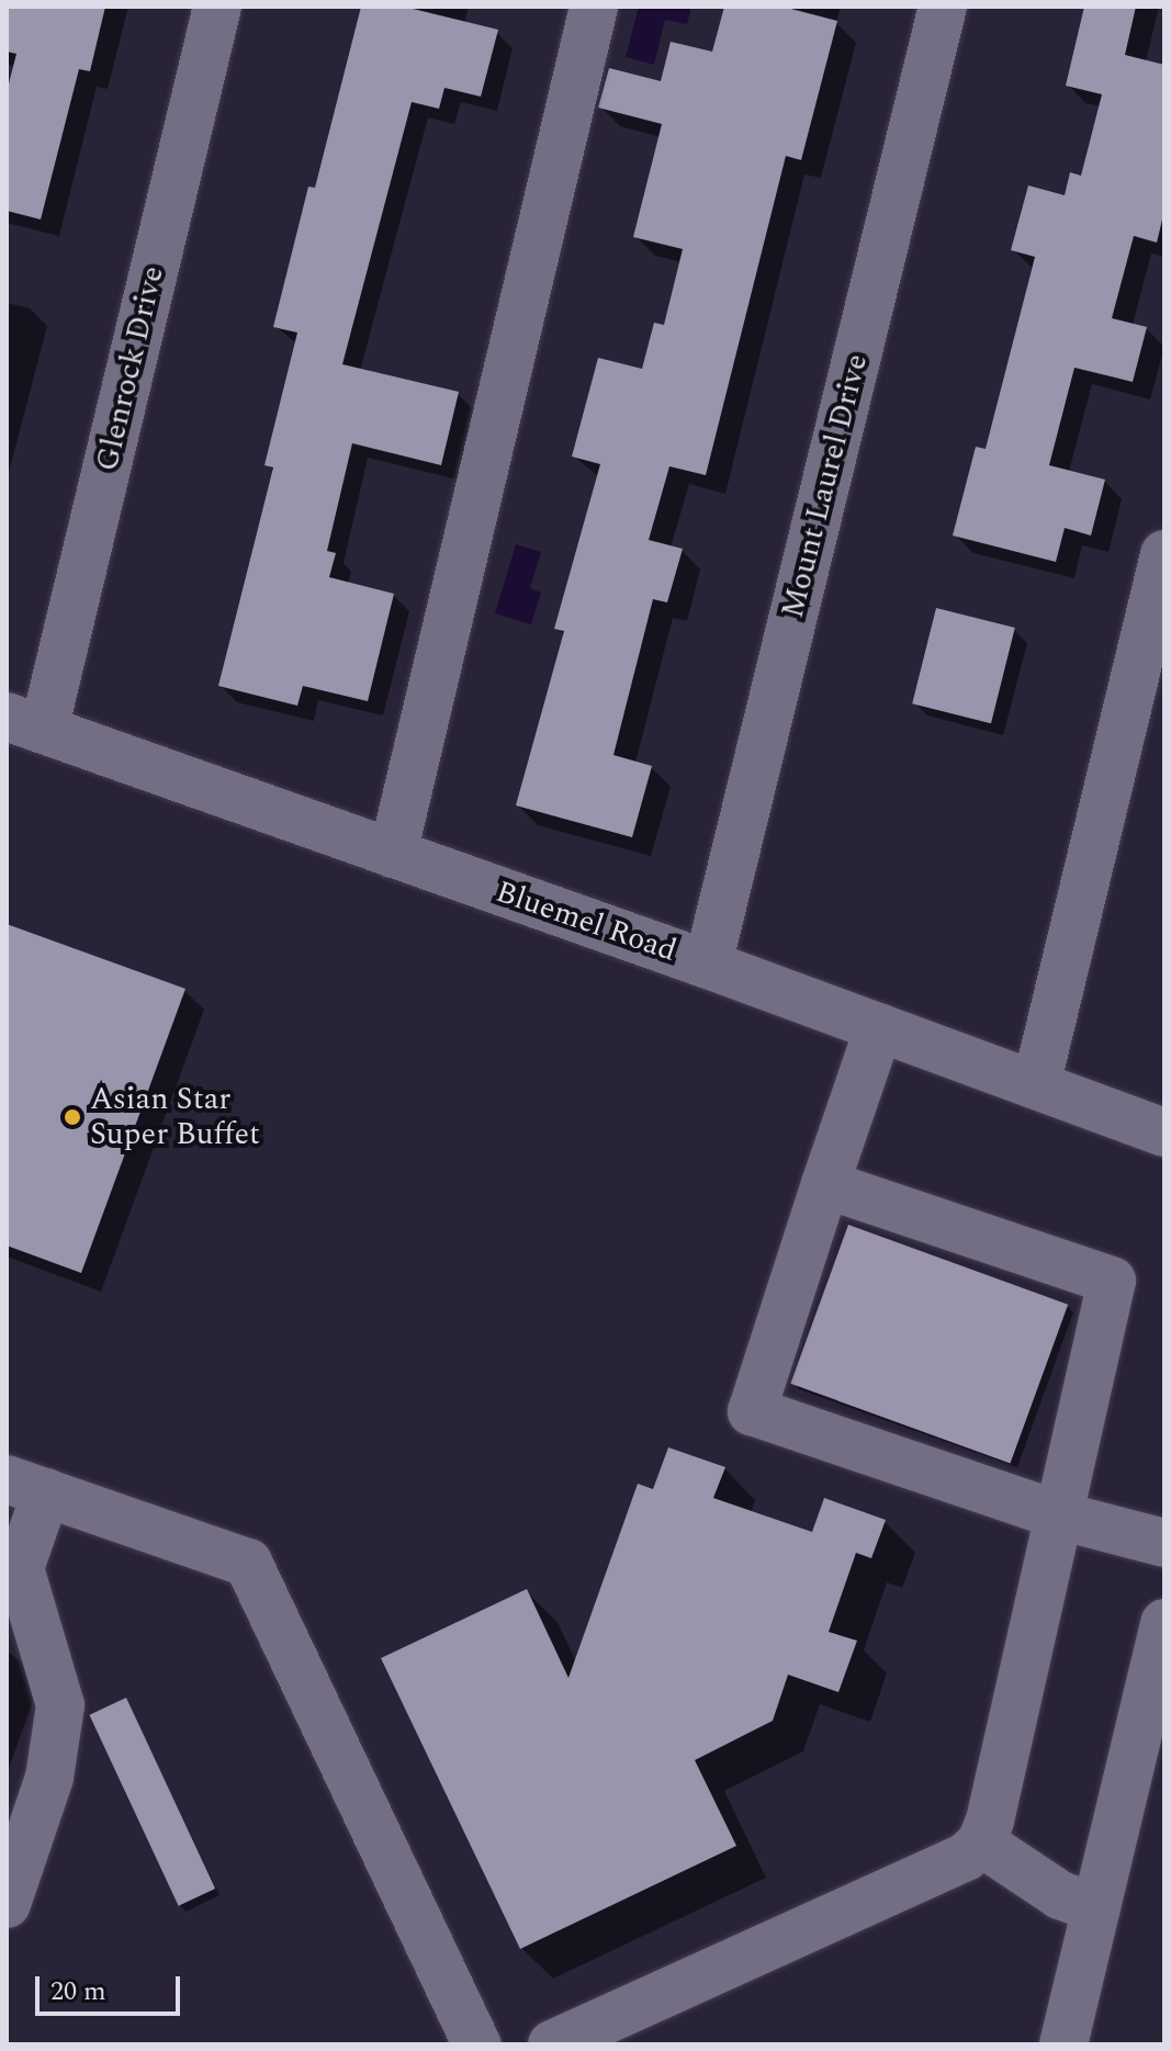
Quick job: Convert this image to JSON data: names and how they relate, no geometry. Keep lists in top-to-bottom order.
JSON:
{
  "streets": {
    "street": ["Glenrock Drive", "Mount Laurel Drive", "Bluemel Road"]
  },
  "crossings": [
    ["Glenrock Drive", "Bluemel Road"],
    ["Mount Laurel Drive", "Bluemel Road"]
  ],
  "places": ["Asian Star Super Buffet"],
  "scale_bar": "20 m"
}
